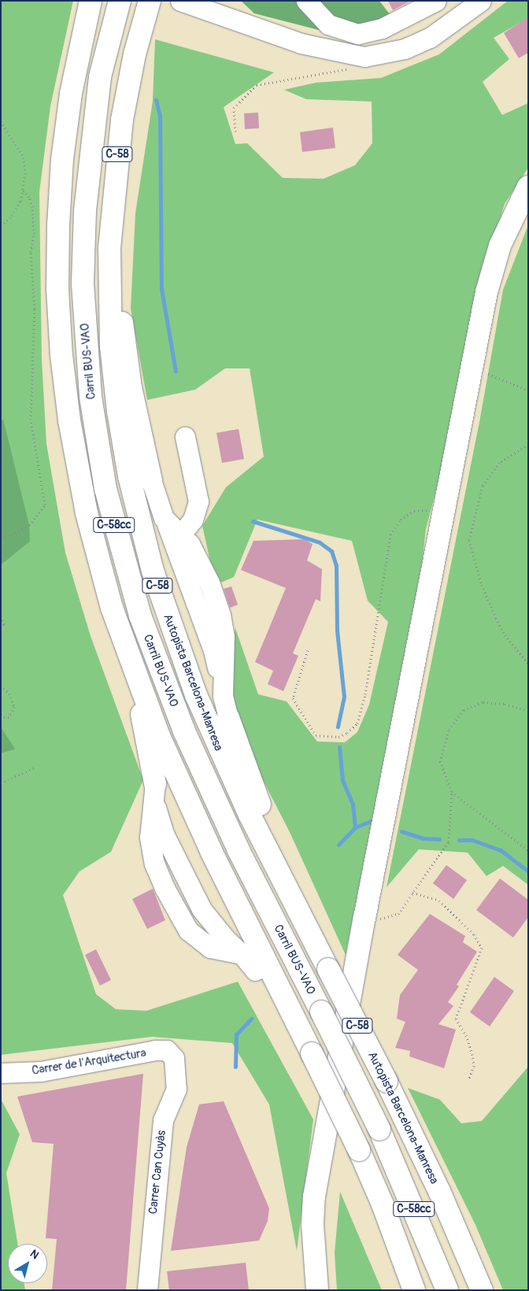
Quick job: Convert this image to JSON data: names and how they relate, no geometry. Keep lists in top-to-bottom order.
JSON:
{
  "streets": {
    "main road": [
      "C-58",
      "Carril BUS-VAO",
      "C-58cc",
      "Autopista Barcelona-Manresa"
    ],
    "street": ["Carrer de l'Arquitectura", "Carrer Can Cuyàs"]
  },
  "crossings": [
    ["Carrer de l'Arquitectura", "Carrer Can Cuyàs"]
  ],
  "north": "top right"
}
